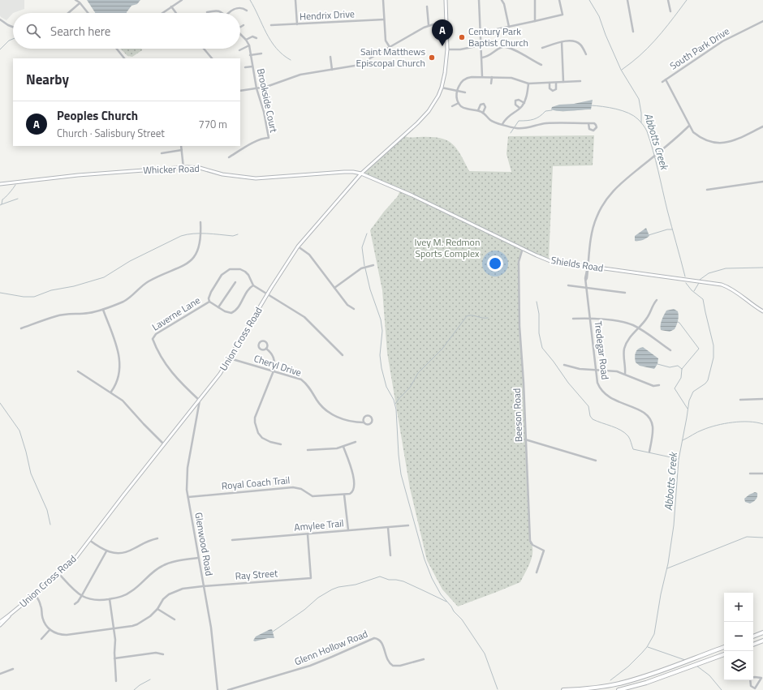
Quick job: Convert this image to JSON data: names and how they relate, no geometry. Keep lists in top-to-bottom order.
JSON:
{
  "streets": {
    "main road": ["Whicker Road", "Shields Road", "Union Cross Road"],
    "street": [
      "Hendrix Drive",
      "South Park Drive",
      "Brookside Court",
      "Laverne Lane",
      "Tredegar Road",
      "Cheryl Drive",
      "Beeson Road",
      "Royal Coach Trail",
      "Amylee Trail",
      "Glenwood Road",
      "Ray Street",
      "Glenn Hollow Road"
    ]
  },
  "crossings": [
    ["Whicker Road", "Shields Road"],
    ["Whicker Road", "Union Cross Road"],
    ["Shields Road", "Union Cross Road"],
    ["Shields Road", "Tredegar Road"],
    ["Shields Road", "Beeson Road"],
    ["Laverne Lane", "Union Cross Road"],
    ["Laverne Lane", "Glenwood Road"],
    ["Union Cross Road", "Cheryl Drive"],
    ["Union Cross Road", "Glenwood Road"],
    ["Royal Coach Trail", "Glenwood Road"],
    ["Amylee Trail", "Ray Street"],
    ["Glenwood Road", "Ray Street"]
  ],
  "water": ["Abbotts Creek"],
  "parks": ["Ivey M. Redmon Sports Complex"],
  "places": ["Century Park Baptist Church", "Saint Matthews Episcopal Church"],
  "page": {
    "search": "Search here",
    "pins": "A",
    "heading": "Nearby",
    "list": [
      {
        "mark": "A",
        "name": "Peoples Church",
        "note": "Church · Salisbury Street",
        "value": "770 m"
      }
    ],
    "map_buttons": ["+", "−"]
  }
}
